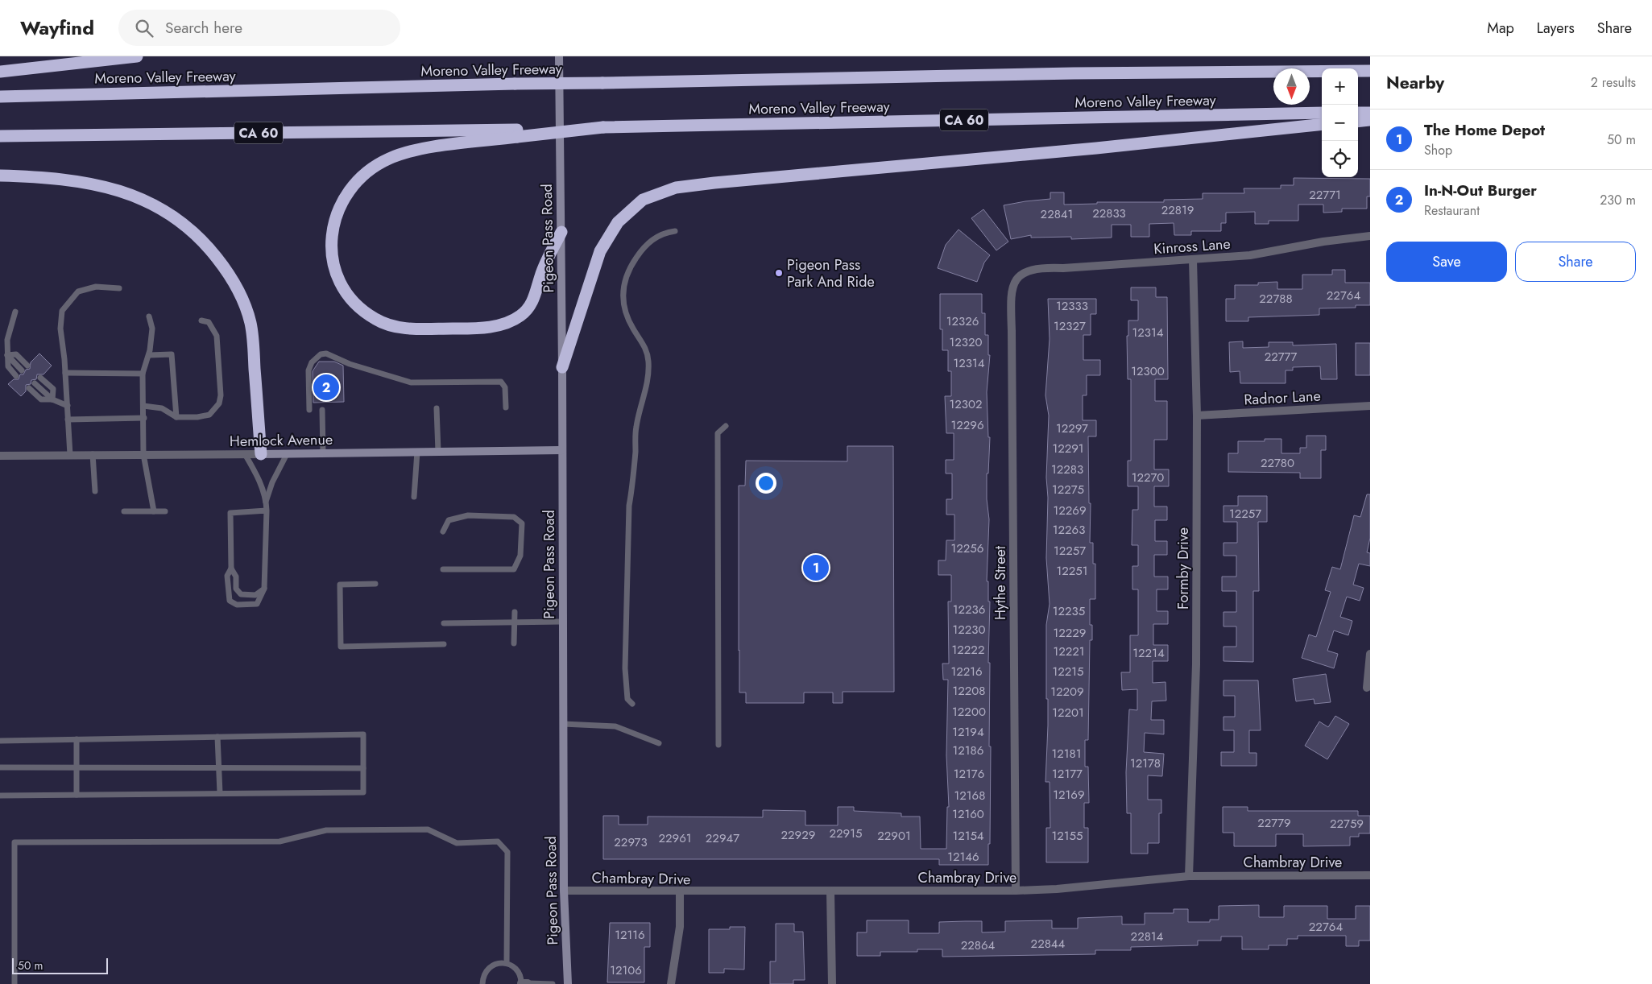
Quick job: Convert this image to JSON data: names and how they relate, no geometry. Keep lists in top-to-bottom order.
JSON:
{
  "streets": {
    "highway": ["Moreno Valley Freeway", "CA 60"],
    "main road": ["Pigeon Pass Road", "Hemlock Avenue"],
    "street": [
      "Kinross Lane",
      "Radnor Lane",
      "Formby Drive",
      "Hythe Street",
      "Chambray Drive"
    ]
  },
  "crossings": [
    ["Pigeon Pass Road", "Hemlock Avenue"],
    ["Pigeon Pass Road", "Chambray Drive"],
    ["Kinross Lane", "Formby Drive"],
    ["Kinross Lane", "Hythe Street"],
    ["Radnor Lane", "Formby Drive"],
    ["Formby Drive", "Chambray Drive"],
    ["Hythe Street", "Chambray Drive"]
  ],
  "places": ["Pigeon Pass Park And Ride"],
  "house_numbers": [
    "22771",
    "22819",
    "22833",
    "22841",
    "22764",
    "22788",
    "12333",
    "12326",
    "12327",
    "12314",
    "12320",
    "22777",
    "12314",
    "12300",
    "12302",
    "12296",
    "12297",
    "12291",
    "22780",
    "12283",
    "12270",
    "12275",
    "12269",
    "12257",
    "12263",
    "12256",
    "12257",
    "12251",
    "12236",
    "12235",
    "12230",
    "12229",
    "12222",
    "12221",
    "12214",
    "12216",
    "12215",
    "12208",
    "12209",
    "12200",
    "12201",
    "12194",
    "12186",
    "12181",
    "12178",
    "12176",
    "12177",
    "12169",
    "12168",
    "12160",
    "22779",
    "22759",
    "22915",
    "22929",
    "22901",
    "12154",
    "12155",
    "22961",
    "22947",
    "22973",
    "12146",
    "22764",
    "12116",
    "22814",
    "22844",
    "22864",
    "12106"
  ],
  "scale_bar": "50 m",
  "north": "bottom",
  "page": {
    "header": "Wayfind",
    "search": "Search here",
    "nav": ["Map", "Layers", "Share"],
    "heading": ["Nearby", "2 results"],
    "map_buttons": ["+", "−"],
    "list": [
      {
        "mark": "1",
        "name": "The Home Depot",
        "note": "Shop",
        "value": "50 m"
      },
      {
        "mark": "2",
        "name": "In-N-Out Burger",
        "note": "Restaurant",
        "value": "230 m"
      }
    ],
    "buttons": ["Save", "Share"],
    "pins": ["2", "1"],
    "scale": "50 m"
  }
}
